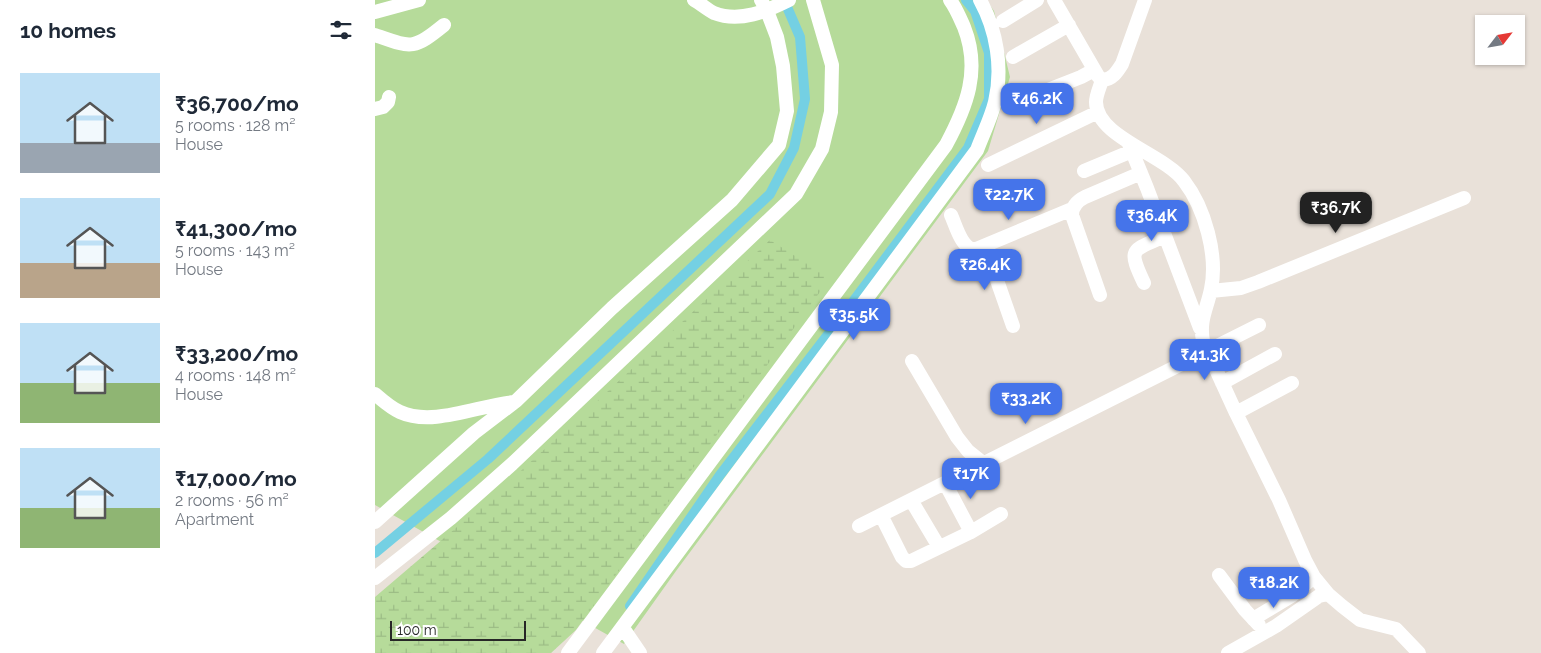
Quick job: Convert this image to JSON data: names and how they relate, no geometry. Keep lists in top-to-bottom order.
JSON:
{
  "scale_bar": "100 m",
  "north": "top right",
  "page": {
    "heading": "10 homes",
    "list": [
      {
        "name": "₹36,700/mo",
        "note": "5 rooms · 128 m² · House"
      },
      {
        "name": "₹41,300/mo",
        "note": "5 rooms · 143 m² · House"
      },
      {
        "name": "₹33,200/mo",
        "note": "4 rooms · 148 m² · House"
      },
      {
        "name": "₹17,000/mo",
        "note": "2 rooms · 56 m² · Apartment"
      }
    ],
    "price": [
      "₹46.2K",
      "₹22.7K",
      "₹36.7K",
      "₹36.4K",
      "₹26.4K",
      "₹35.5K",
      "₹41.3K",
      "₹33.2K",
      "₹17K",
      "₹18.2K"
    ],
    "scale": "100 m"
  }
}
